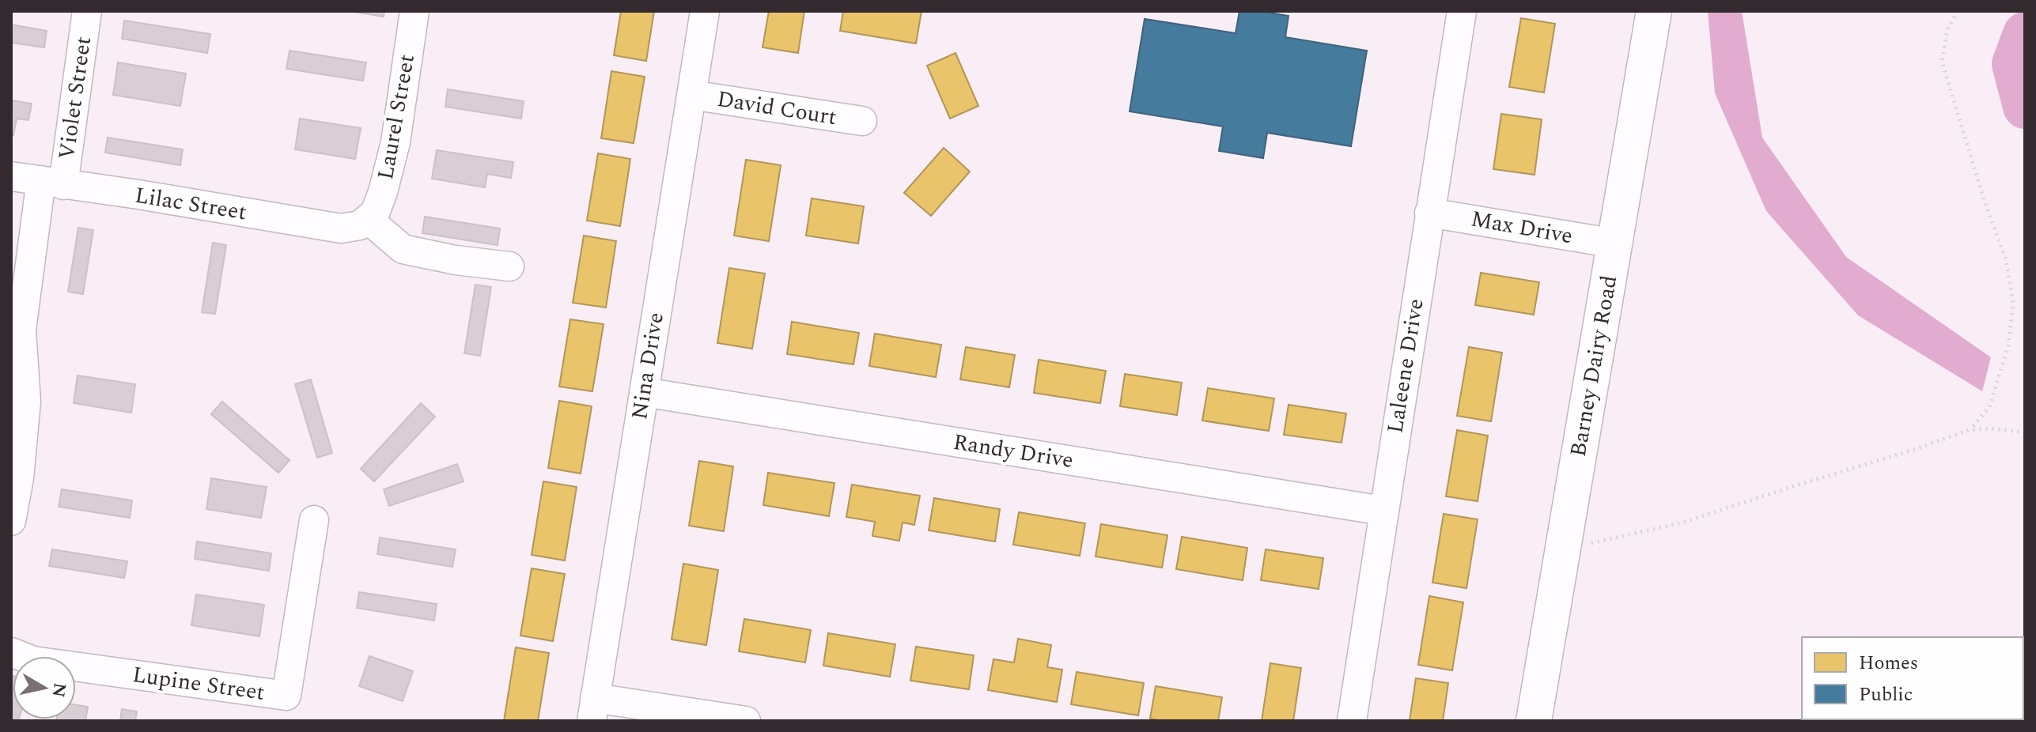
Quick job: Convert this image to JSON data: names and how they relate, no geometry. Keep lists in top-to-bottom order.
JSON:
{
  "streets": {
    "street": [
      "Violet Street",
      "David Court",
      "Laurel Street",
      "Lilac Street",
      "Max Drive",
      "Nina Drive",
      "Laleene Drive",
      "Barney Dairy Road",
      "Randy Drive",
      "Lupine Street"
    ]
  },
  "crossings": [
    ["Violet Street", "Lilac Street"],
    ["David Court", "Nina Drive"],
    ["Laurel Street", "Lilac Street"],
    ["Max Drive", "Laleene Drive"],
    ["Max Drive", "Barney Dairy Road"],
    ["Nina Drive", "Randy Drive"],
    ["Laleene Drive", "Randy Drive"]
  ],
  "legend": ["Homes", "Public"],
  "north": "right"
}
